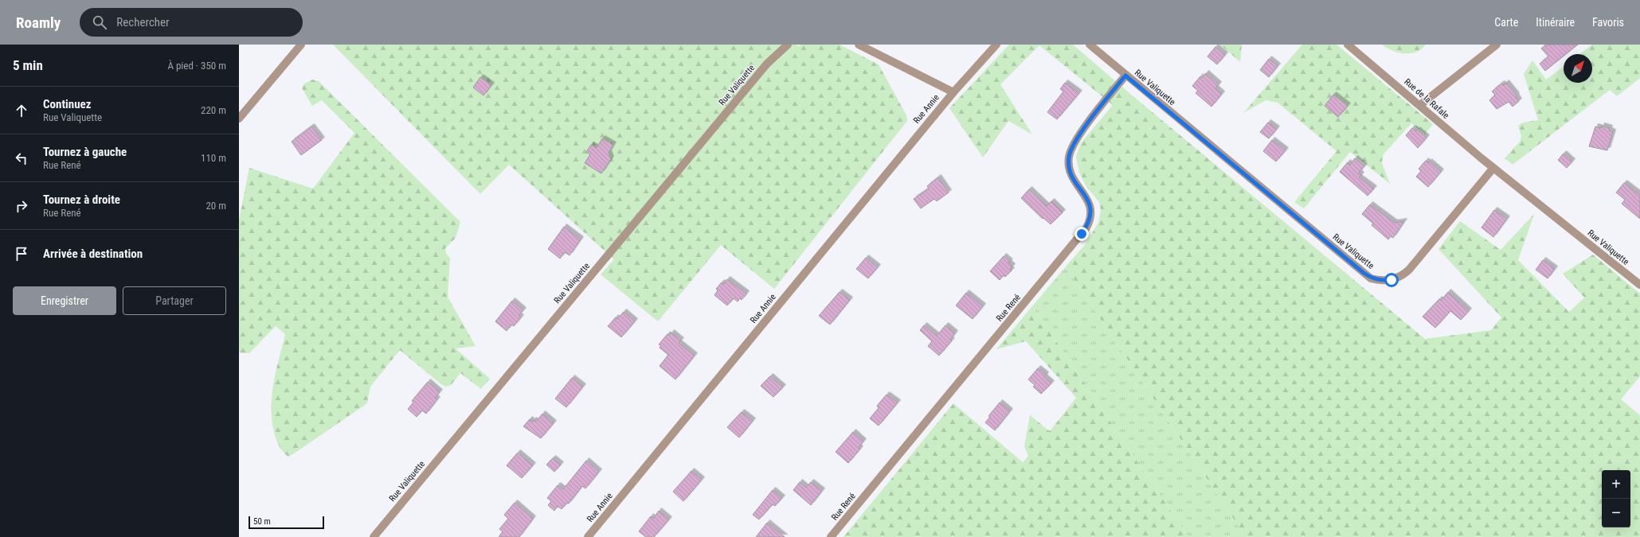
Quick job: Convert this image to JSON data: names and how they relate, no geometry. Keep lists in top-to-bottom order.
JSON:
{
  "streets": {
    "street": [
      "Rue Valiquette",
      "Rue de la Rafale",
      "Rue Annie",
      "Rue René"
    ]
  },
  "crossings": [
    ["Rue Valiquette", "Rue de la Rafale"],
    ["Rue Valiquette", "Rue René"]
  ],
  "scale_bar": "50 m",
  "north": "top right",
  "page": {
    "header": "Roamly",
    "search": "Rechercher",
    "nav": ["Carte", "Itinéraire", "Favoris"],
    "heading": ["5 min", "À pied · 350 m"],
    "list": [
      ["Continuez", "Rue Valiquette", "220 m"],
      ["Tournez à gauche", "Rue René", "110 m"],
      ["Tournez à droite", "Rue René", "20 m"],
      "Arrivée à destination"
    ],
    "buttons": ["Enregistrer", "Partager"],
    "map_buttons": ["+", "−"],
    "scale": "50 m"
  }
}
